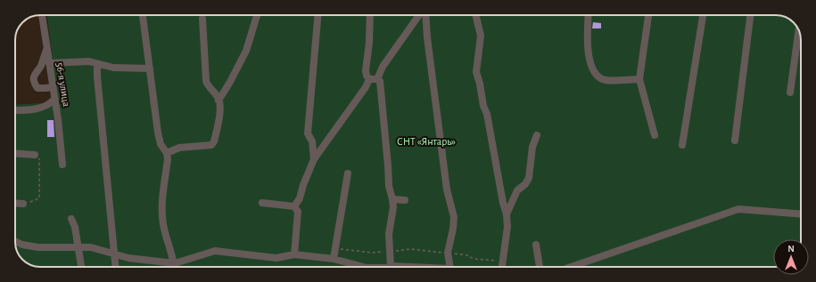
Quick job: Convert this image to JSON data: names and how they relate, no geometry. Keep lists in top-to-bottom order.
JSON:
{
  "streets": {
    "street": ["56-я улица"]
  },
  "parks": ["СНТ «Янтарь»"],
  "north": "top"
}
